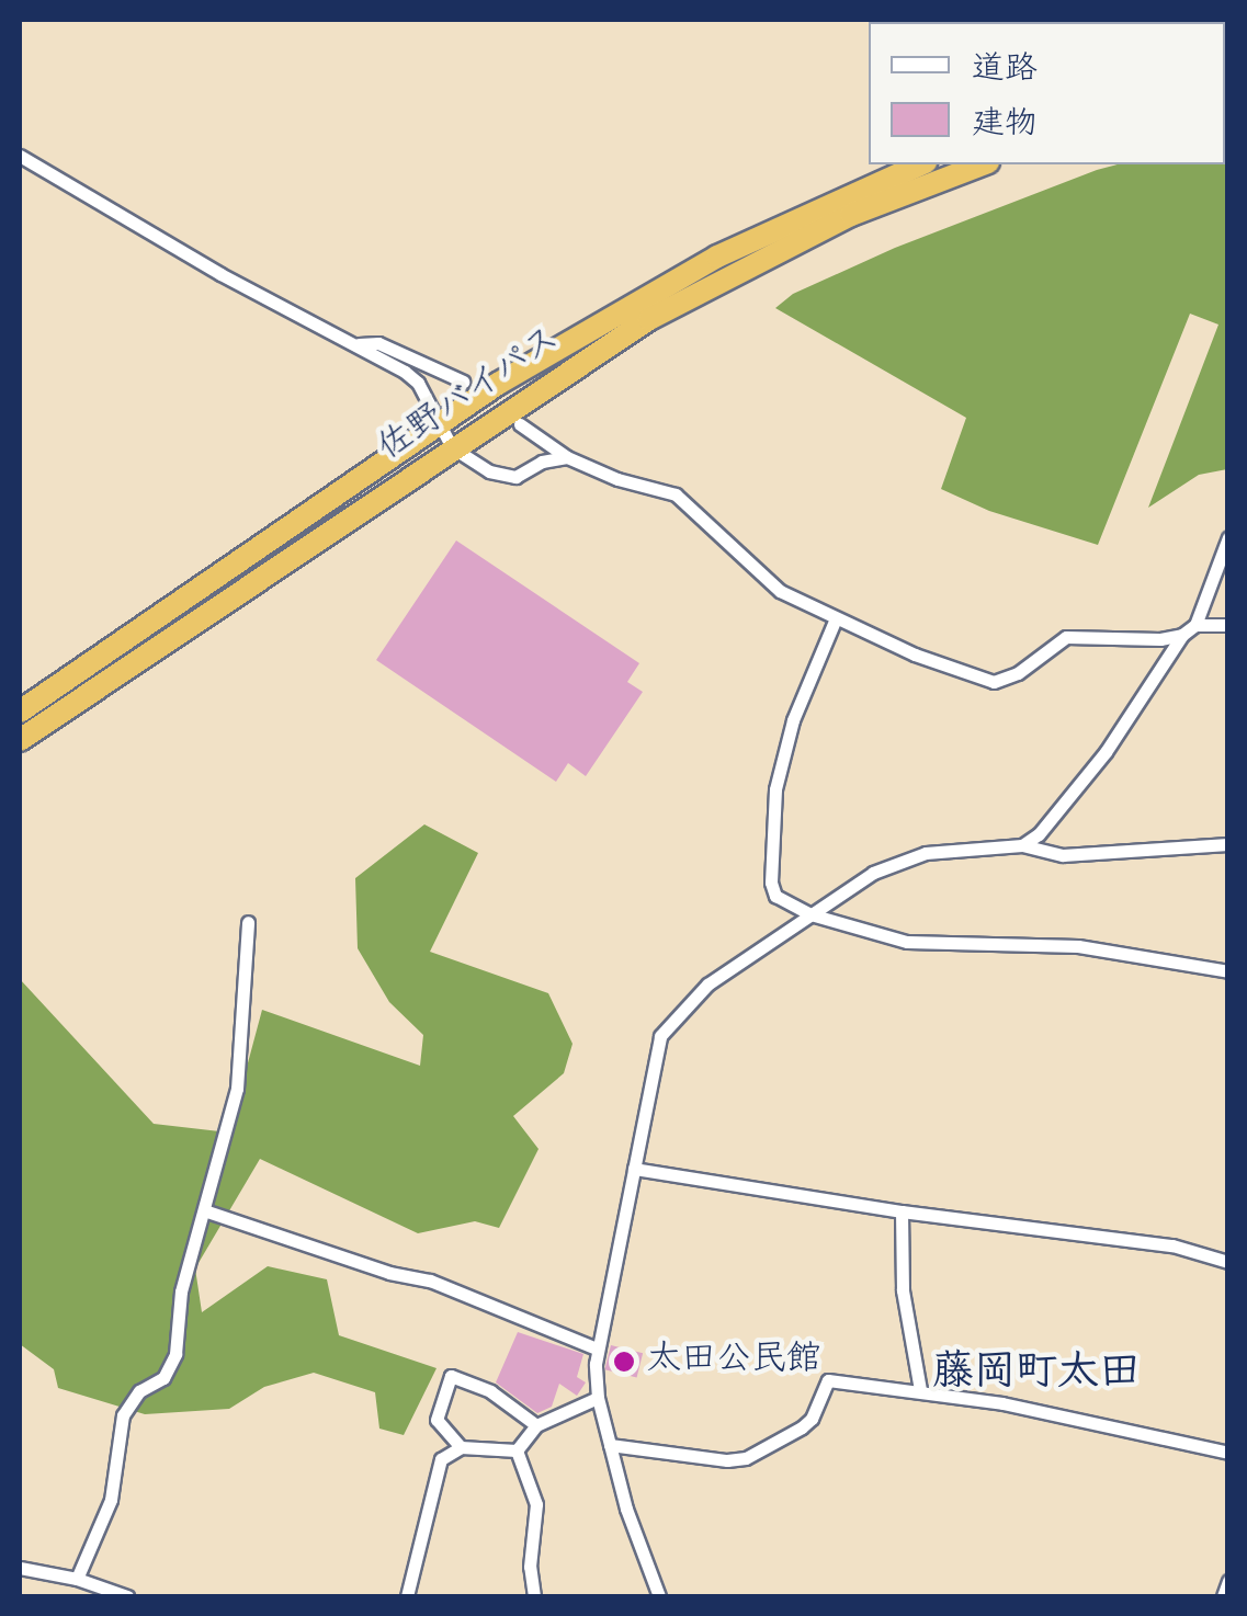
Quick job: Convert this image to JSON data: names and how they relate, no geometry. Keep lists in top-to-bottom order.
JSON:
{
  "streets": {
    "highway": ["佐野バイパス"]
  },
  "districts": ["藤岡町太田"],
  "places": ["太田公民館"],
  "legend": ["道路", "建物"]
}
